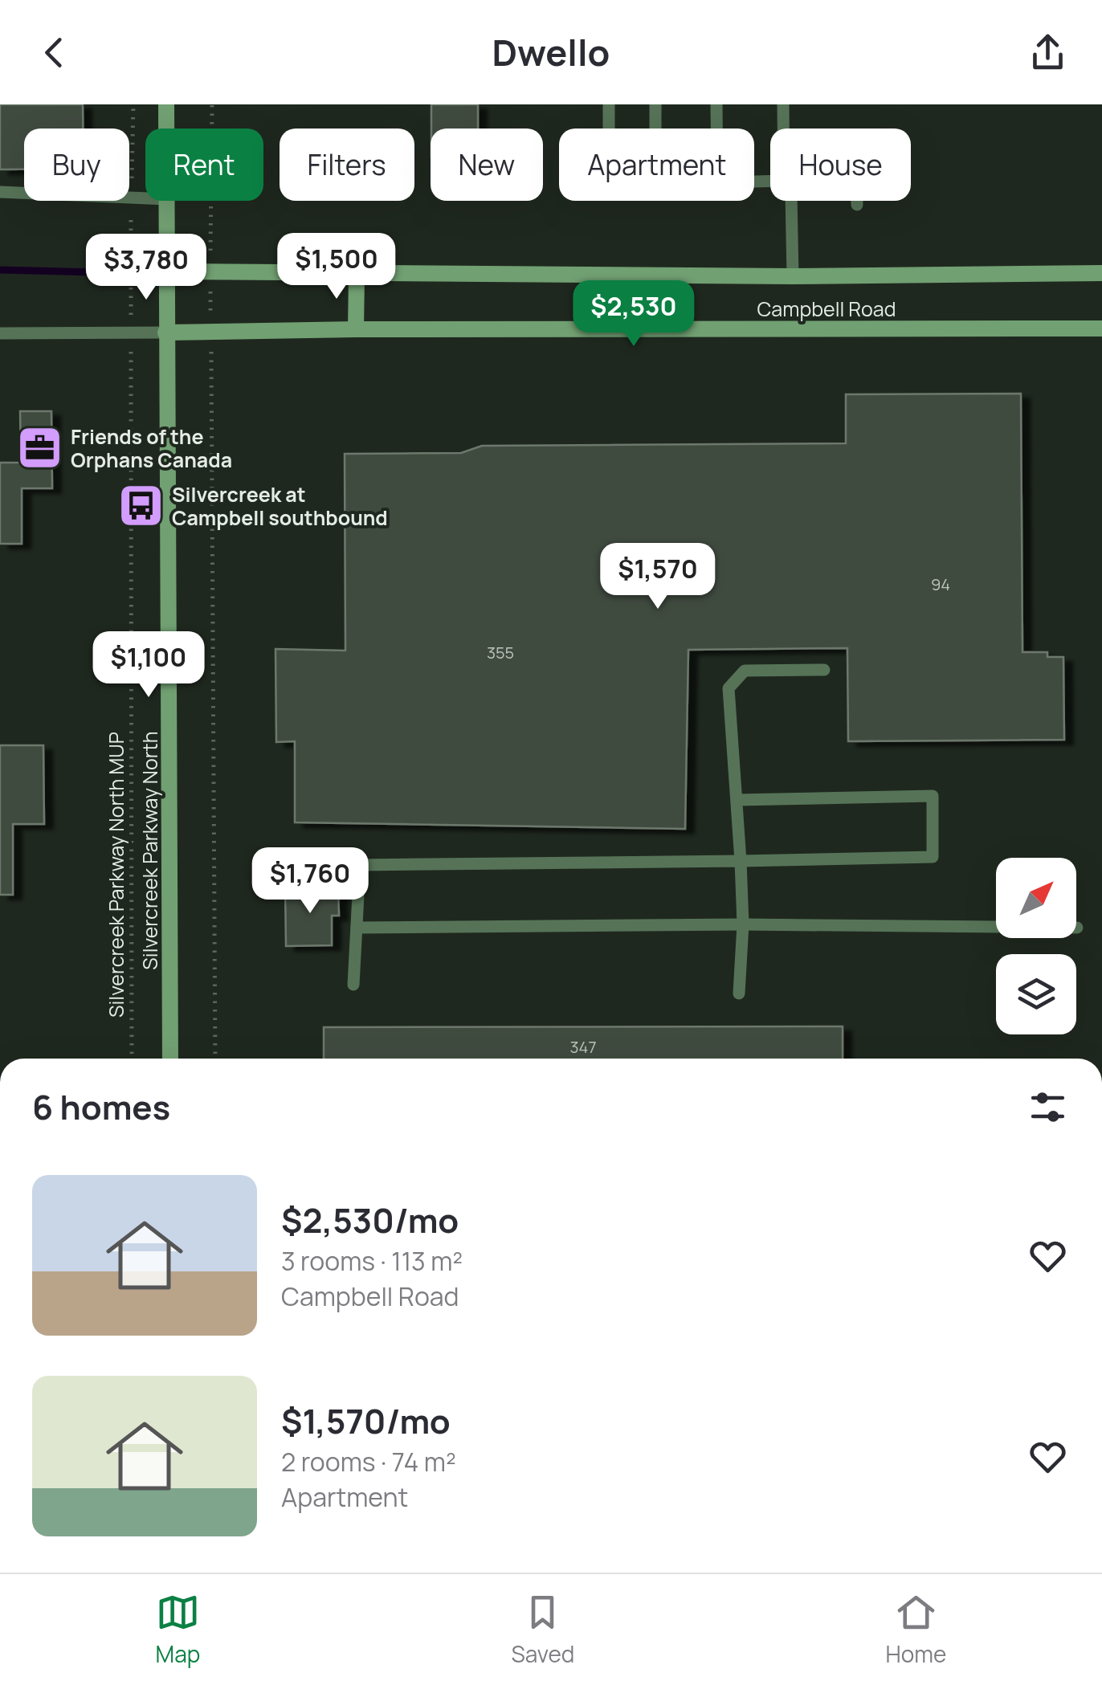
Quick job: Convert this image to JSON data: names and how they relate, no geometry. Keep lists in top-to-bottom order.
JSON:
{
  "streets": {
    "street": ["Campbell Road", "Silvercreek Parkway North"],
    "path": ["Silvercreek Parkway North MUP"]
  },
  "crossings": [
    ["Campbell Road", "Silvercreek Parkway North"]
  ],
  "places": {
    "office": ["Friends of the Orphans Canada"],
    "bus stop": ["Silvercreek at Campbell southbound"]
  },
  "house_numbers": ["94", "355", "347"],
  "north": "top right",
  "page": {
    "header": "Dwello",
    "chip": [
      "Buy",
      "Rent",
      "Filters",
      "New",
      "Apartment",
      "House"
    ],
    "price": [
      "$1,500",
      "$3,780",
      "$2,530",
      "$1,570",
      "$1,100",
      "$1,760"
    ],
    "heading": "6 homes",
    "list": [
      {
        "name": "$2,530/mo",
        "note": "3 rooms · 113 m² · Campbell Road"
      },
      {
        "name": "$1,570/mo",
        "note": "2 rooms · 74 m² · Apartment"
      }
    ],
    "tabs": ["Map", "Saved", "Home"]
  }
}
